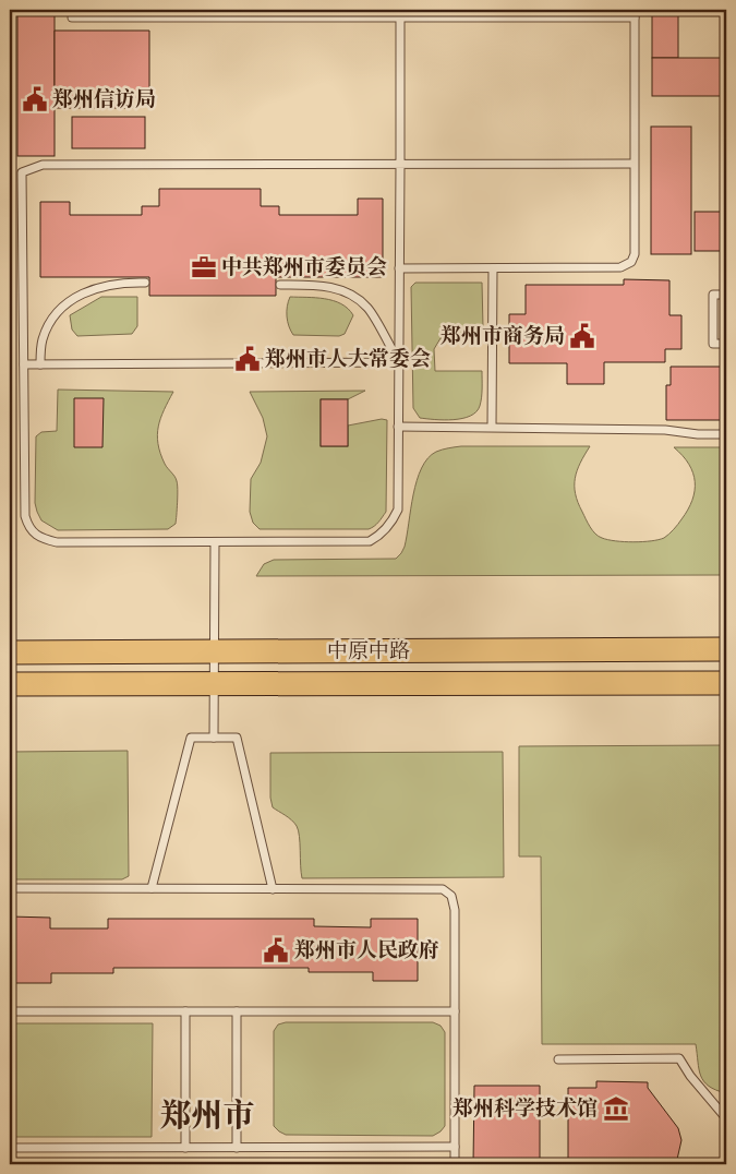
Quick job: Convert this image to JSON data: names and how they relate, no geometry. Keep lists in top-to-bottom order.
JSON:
{
  "streets": {
    "main road": ["中原中路"]
  },
  "districts": ["郑州市"],
  "places": {
    "public building": [
      "郑州信访局",
      "郑州市商务局",
      "郑州市人大常委会",
      "郑州市人民政府"
    ],
    "office": ["中共郑州市委员会"],
    "museum": ["郑州科学技术馆"]
  }
}
